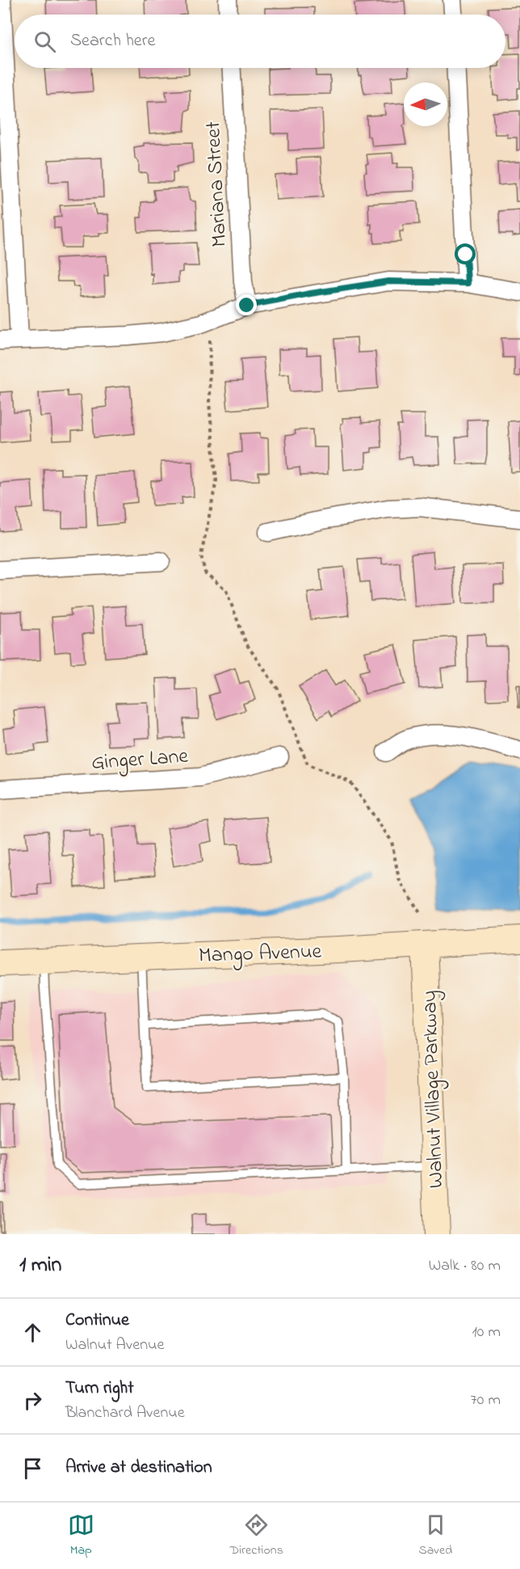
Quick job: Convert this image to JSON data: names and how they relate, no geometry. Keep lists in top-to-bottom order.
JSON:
{
  "streets": {
    "street": [
      "Mariana Street",
      "Ginger Lane",
      "Mango Avenue",
      "Walnut Village Parkway"
    ]
  },
  "crossings": [
    ["Mango Avenue", "Walnut Village Parkway"]
  ],
  "north": "left",
  "page": {
    "search": "Search here",
    "heading": ["1 min", "Walk · 80 m"],
    "list": [
      ["Continue", "Walnut Avenue", "10 m"],
      ["Turn right", "Blanchard Avenue", "70 m"],
      "Arrive at destination"
    ],
    "nav": ["Map", "Directions", "Saved"]
  }
}
